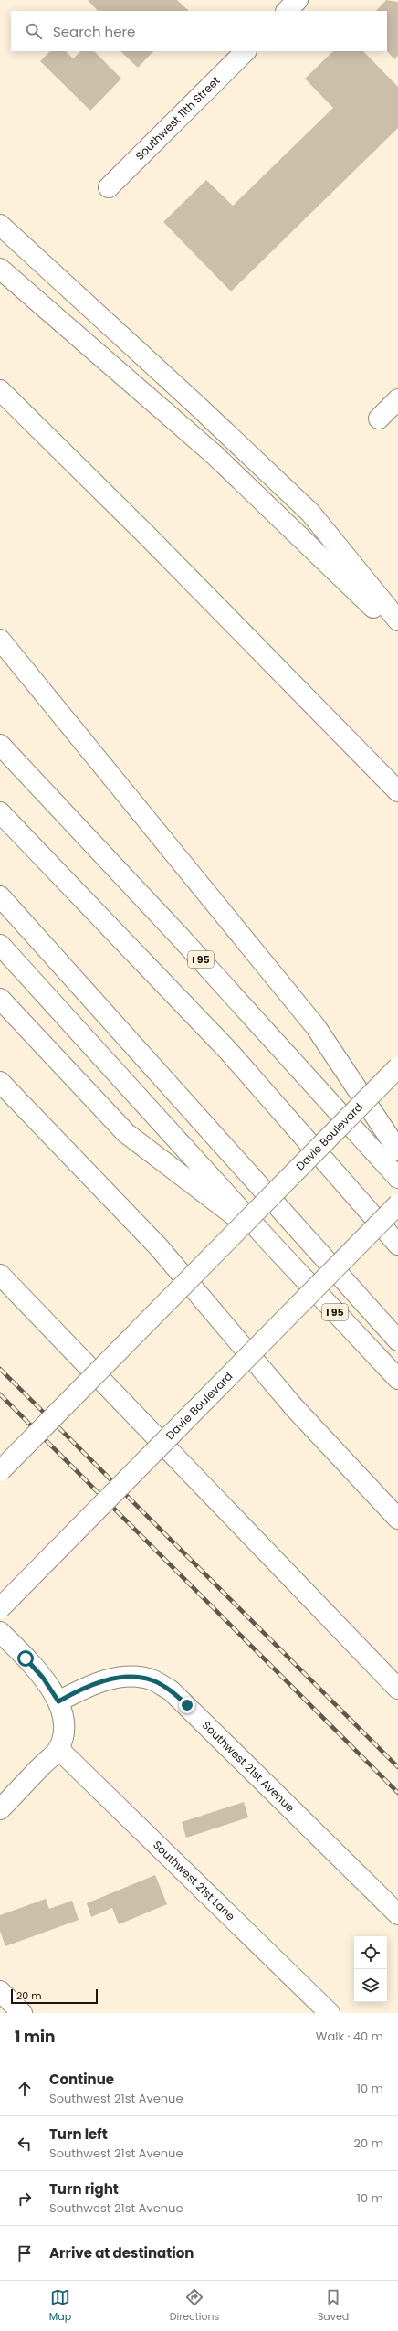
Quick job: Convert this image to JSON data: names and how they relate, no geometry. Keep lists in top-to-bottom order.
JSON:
{
  "streets": {
    "main road": [
      "Southwest 11th Street",
      "I 95",
      "Davie Boulevard",
      "Southwest 21st Avenue",
      "Southwest 21st Lane"
    ]
  },
  "scale_bar": "20 m",
  "page": {
    "search": "Search here",
    "scale": "20 m",
    "heading": ["1 min", "Walk · 40 m"],
    "list": [
      ["Continue", "Southwest 21st Avenue", "10 m"],
      ["Turn left", "Southwest 21st Avenue", "20 m"],
      ["Turn right", "Southwest 21st Avenue", "10 m"],
      "Arrive at destination"
    ],
    "nav": ["Map", "Directions", "Saved"]
  }
}
